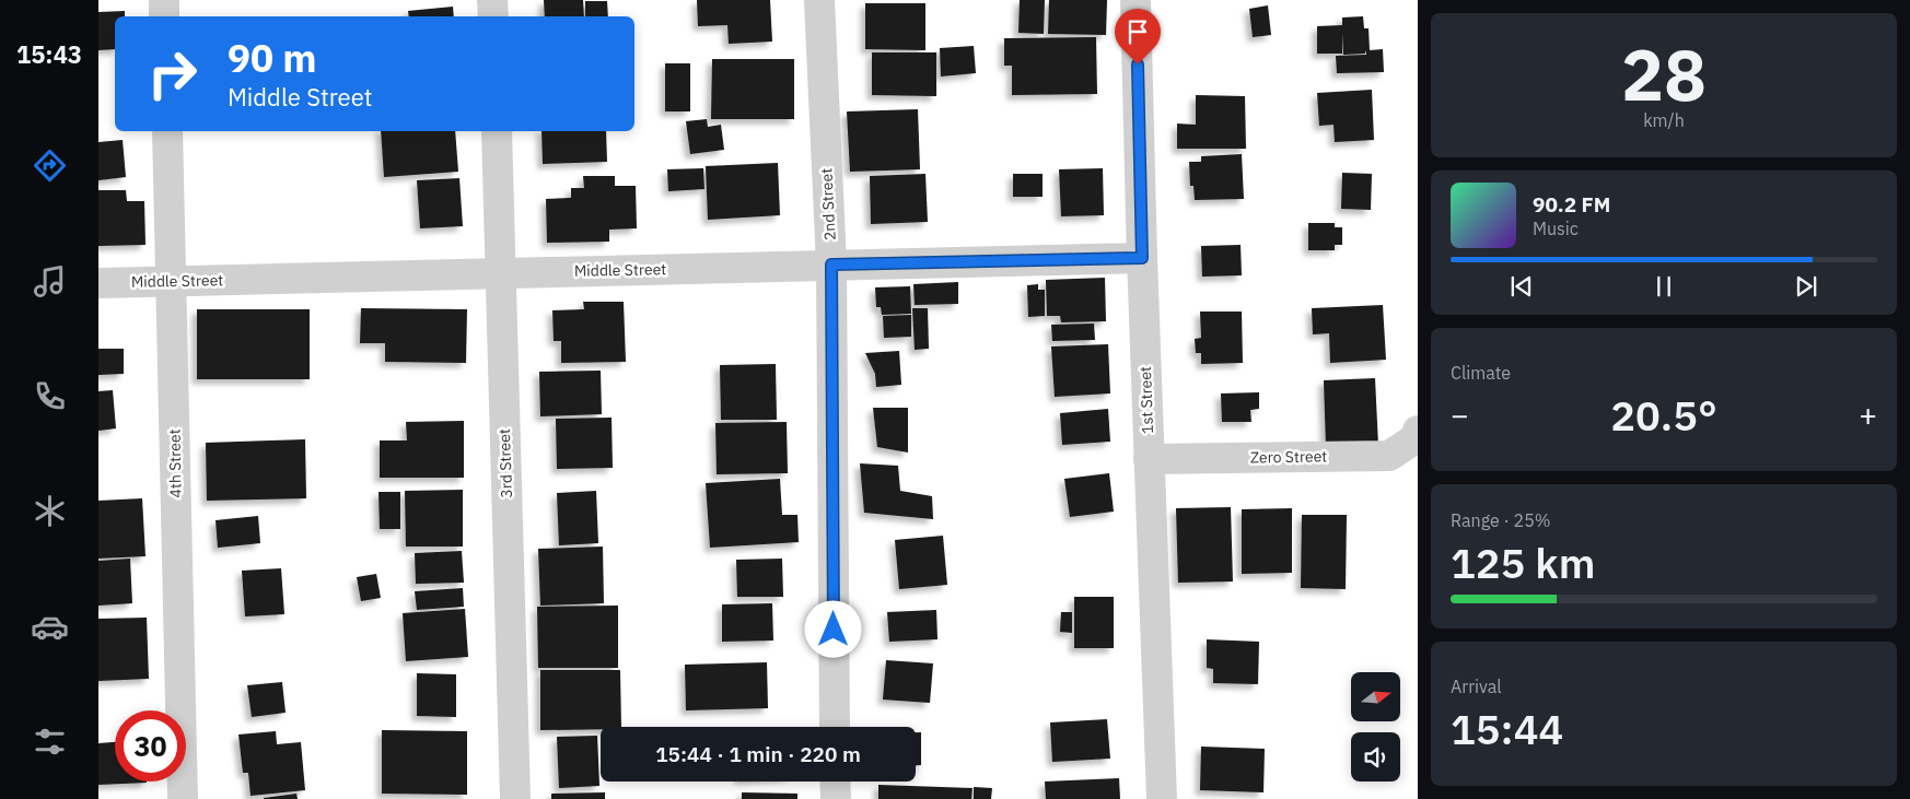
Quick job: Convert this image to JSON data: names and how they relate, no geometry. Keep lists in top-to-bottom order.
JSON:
{
  "streets": {
    "street": [
      "2nd Street",
      "Middle Street",
      "1st Street",
      "Zero Street",
      "4th Street",
      "3rd Street"
    ]
  },
  "crossings": [
    ["2nd Street", "Middle Street"],
    ["Middle Street", "1st Street"],
    ["Middle Street", "4th Street"],
    ["Middle Street", "3rd Street"],
    ["1st Street", "Zero Street"]
  ],
  "north": "right",
  "page": {
    "tabs": "15:43",
    "tile": [
      ["28", "km/h"],
      "Climate",
      ["Range · 25%", "125 km"],
      ["Arrival", "15:44"]
    ],
    "turn": ["90 m", "Middle Street"],
    "song": ["90.2 FM", "Music"],
    "heat": ["−", "20.5°", "+"],
    "limit": "30",
    "trip": "15:44 · 1 min · 220 m"
  }
}
